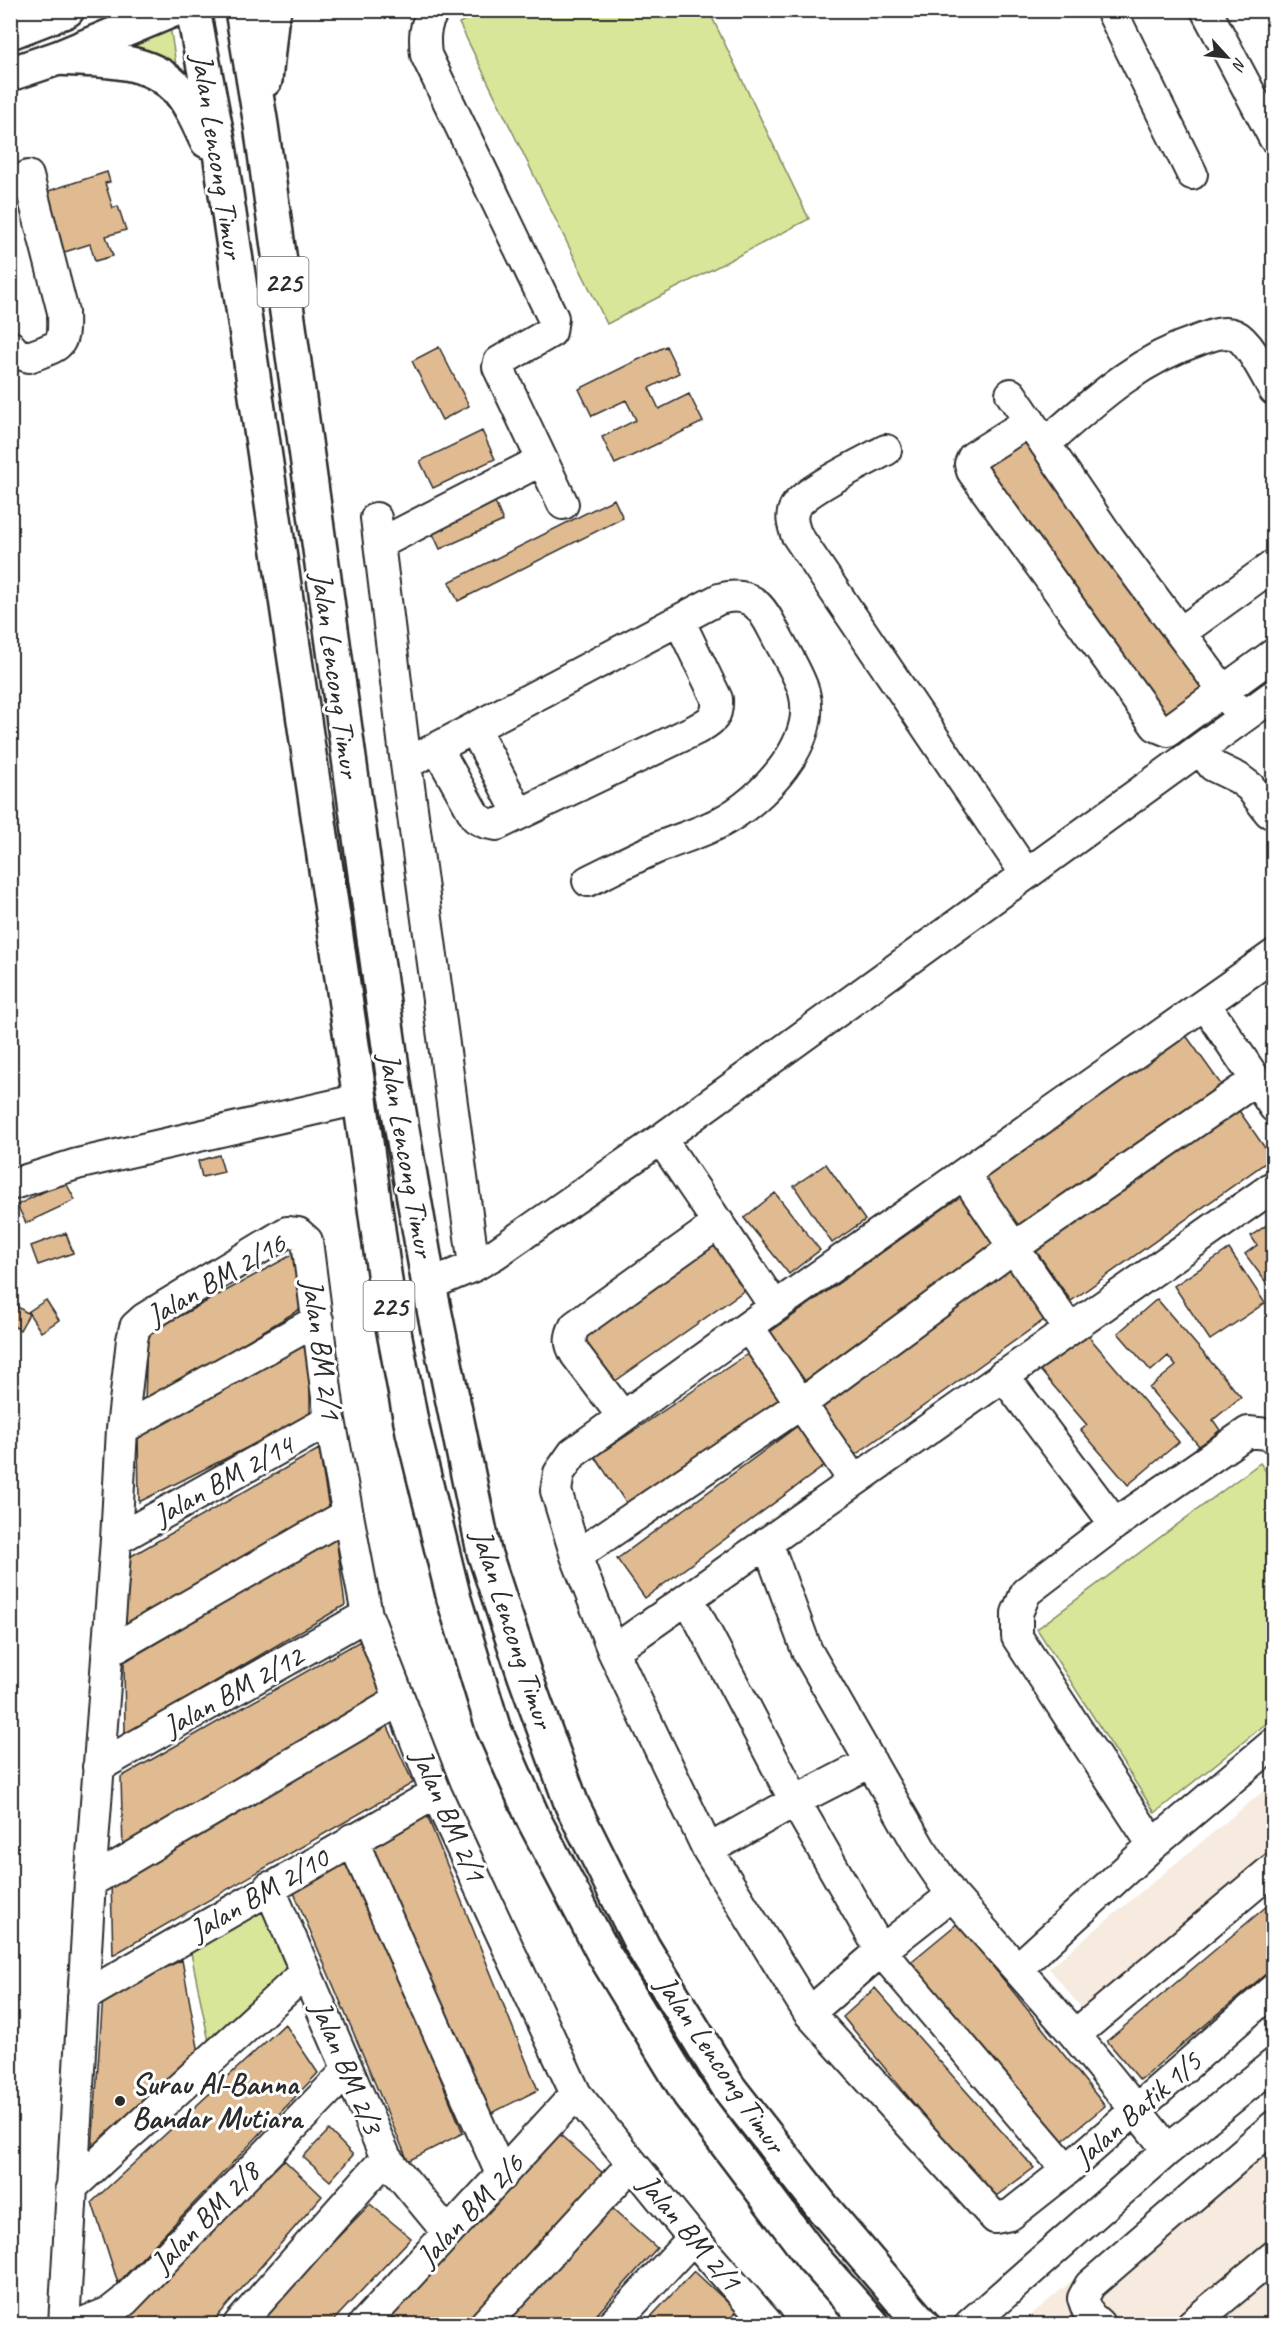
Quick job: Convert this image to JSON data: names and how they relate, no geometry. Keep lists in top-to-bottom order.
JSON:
{
  "streets": {
    "main road": ["Jalan Lencong Timur", "225"],
    "street": [
      "Jalan BM 2/16",
      "Jalan BM 2/1",
      "Jalan BM 2/14",
      "Jalan BM 2/12",
      "Jalan BM 2/10",
      "Jalan BM 2/3",
      "Jalan Batik 1/5",
      "Jalan BM 2/6",
      "Jalan BM 2/8"
    ]
  },
  "crossings": [
    ["Jalan BM 2/16", "Jalan BM 2/1"],
    ["Jalan BM 2/1", "Jalan BM 2/14"],
    ["Jalan BM 2/1", "Jalan BM 2/12"],
    ["Jalan BM 2/1", "Jalan BM 2/10"],
    ["Jalan BM 2/1", "Jalan BM 2/6"],
    ["Jalan BM 2/10", "Jalan BM 2/3"],
    ["Jalan BM 2/3", "Jalan BM 2/6"],
    ["Jalan BM 2/3", "Jalan BM 2/8"]
  ],
  "places": ["Surau Al-Banna Bandar Mutiara"],
  "north": "bottom right"
}
